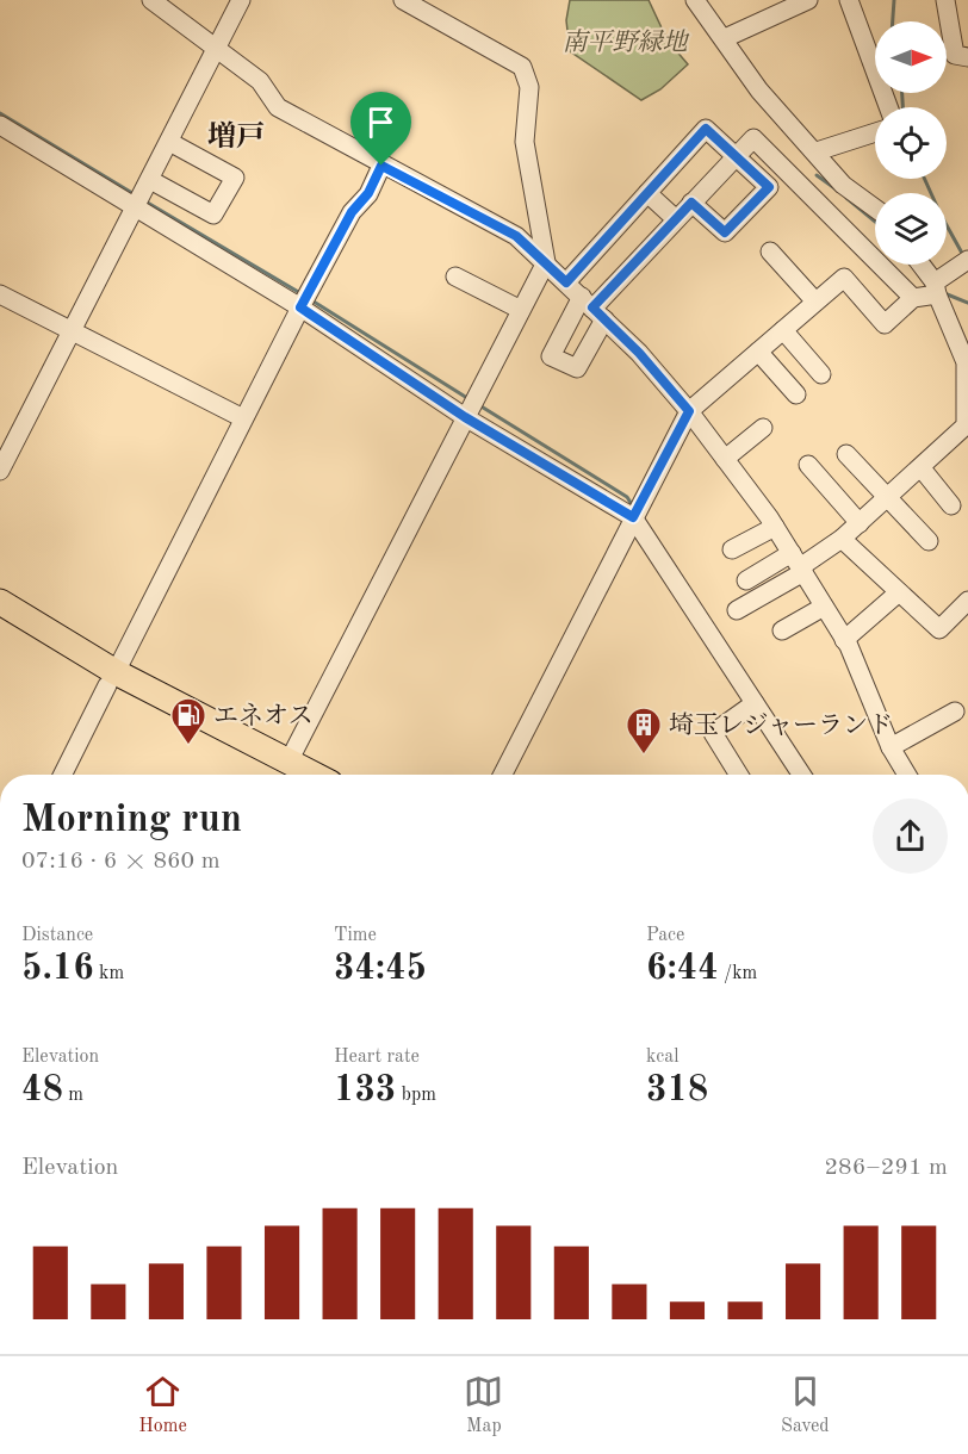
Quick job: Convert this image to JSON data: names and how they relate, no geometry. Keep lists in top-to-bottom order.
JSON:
{
  "districts": ["増戸"],
  "parks": ["南平野緑地"],
  "places": {
    "fuel station": ["エネオス"],
    "building": ["埼玉レジャーランド"]
  },
  "north": "right",
  "page": {
    "heading": ["Morning run", "07:16 · 6 × 860 m"],
    "stats": [
      ["Distance", "5.16 km"],
      ["Time", "34:45"],
      ["Pace", "6:44 /km"],
      ["Elevation", "48 m"],
      ["Heart rate", "133 bpm"],
      ["kcal", "318"]
    ],
    "chart": ["Elevation", "286–291 m"],
    "tabs": ["Home", "Map", "Saved"]
  }
}
